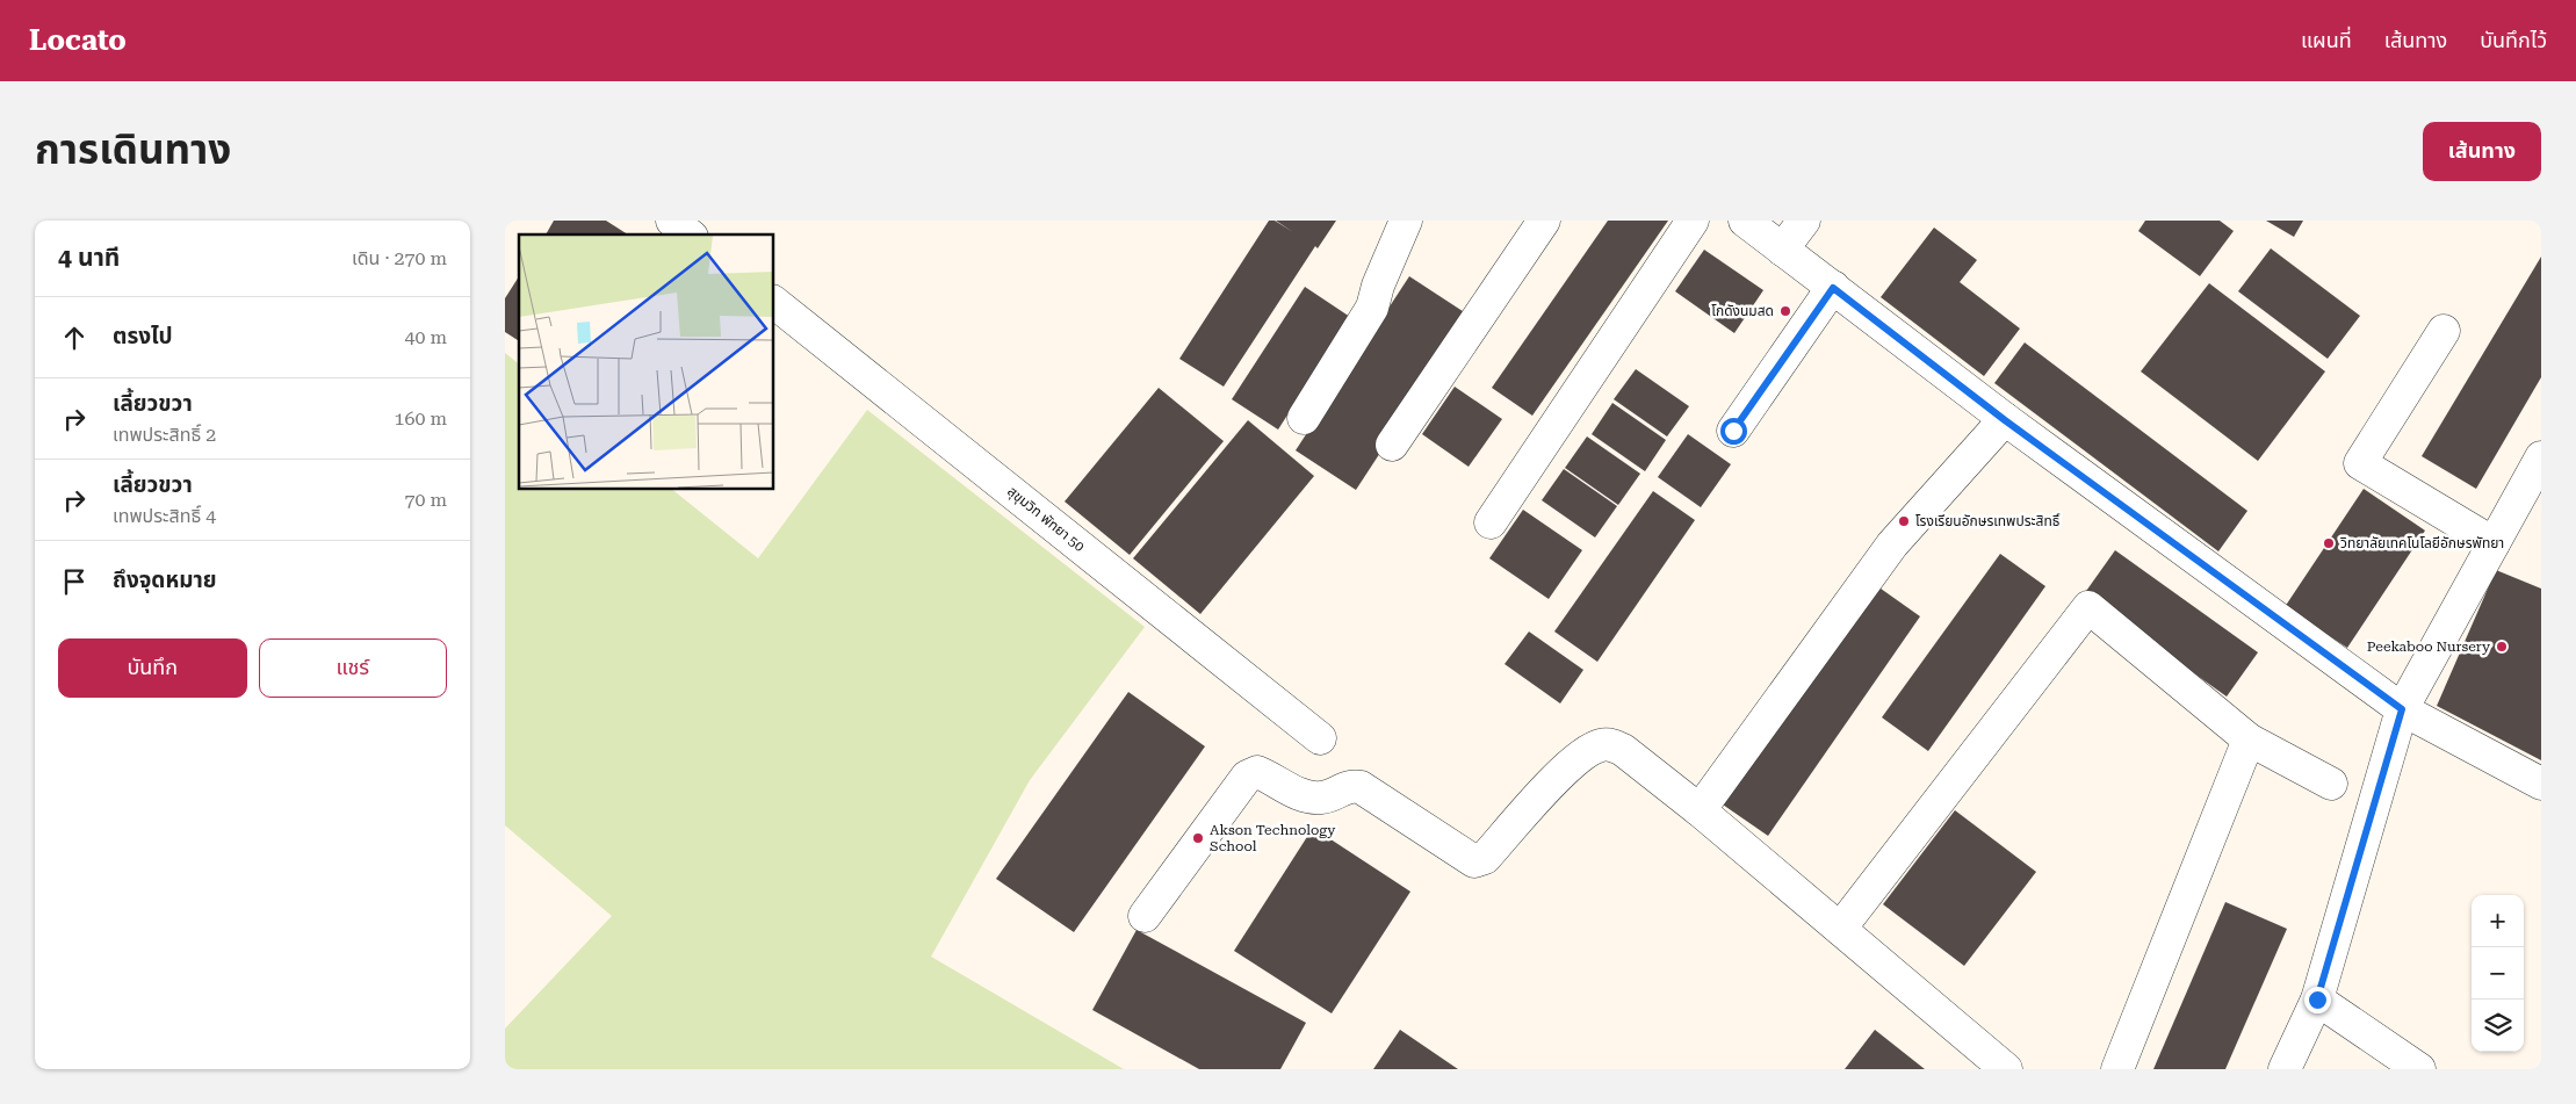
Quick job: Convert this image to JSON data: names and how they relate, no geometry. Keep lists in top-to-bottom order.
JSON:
{
  "streets": {
    "street": ["สุขุมวิท พัทยา 50"]
  },
  "places": [
    "โกดังนมสด",
    "โรงเรียนอักษรเทพประสิทธิ์",
    "วิทยาลัยเทคโนโลยีอักษรพัทยา",
    "Peekaboo Nursery",
    "Akson Technology School"
  ],
  "page": {
    "header": "Locato",
    "nav": ["แผนที่", "เส้นทาง", "บันทึกไว้"],
    "title": "การเดินทาง",
    "buttons": [
      "เส้นทาง",
      ["บันทึก", "แชร์"]
    ],
    "heading": ["4 นาที", "เดิน · 270 m"],
    "list": [
      ["ตรงไป", "40 m"],
      ["เลี้ยวขวา", "เทพประสิทธิ์ 2", "160 m"],
      ["เลี้ยวขวา", "เทพประสิทธิ์ 4", "70 m"],
      "ถึงจุดหมาย"
    ],
    "map_buttons": ["+", "−"]
  }
}
